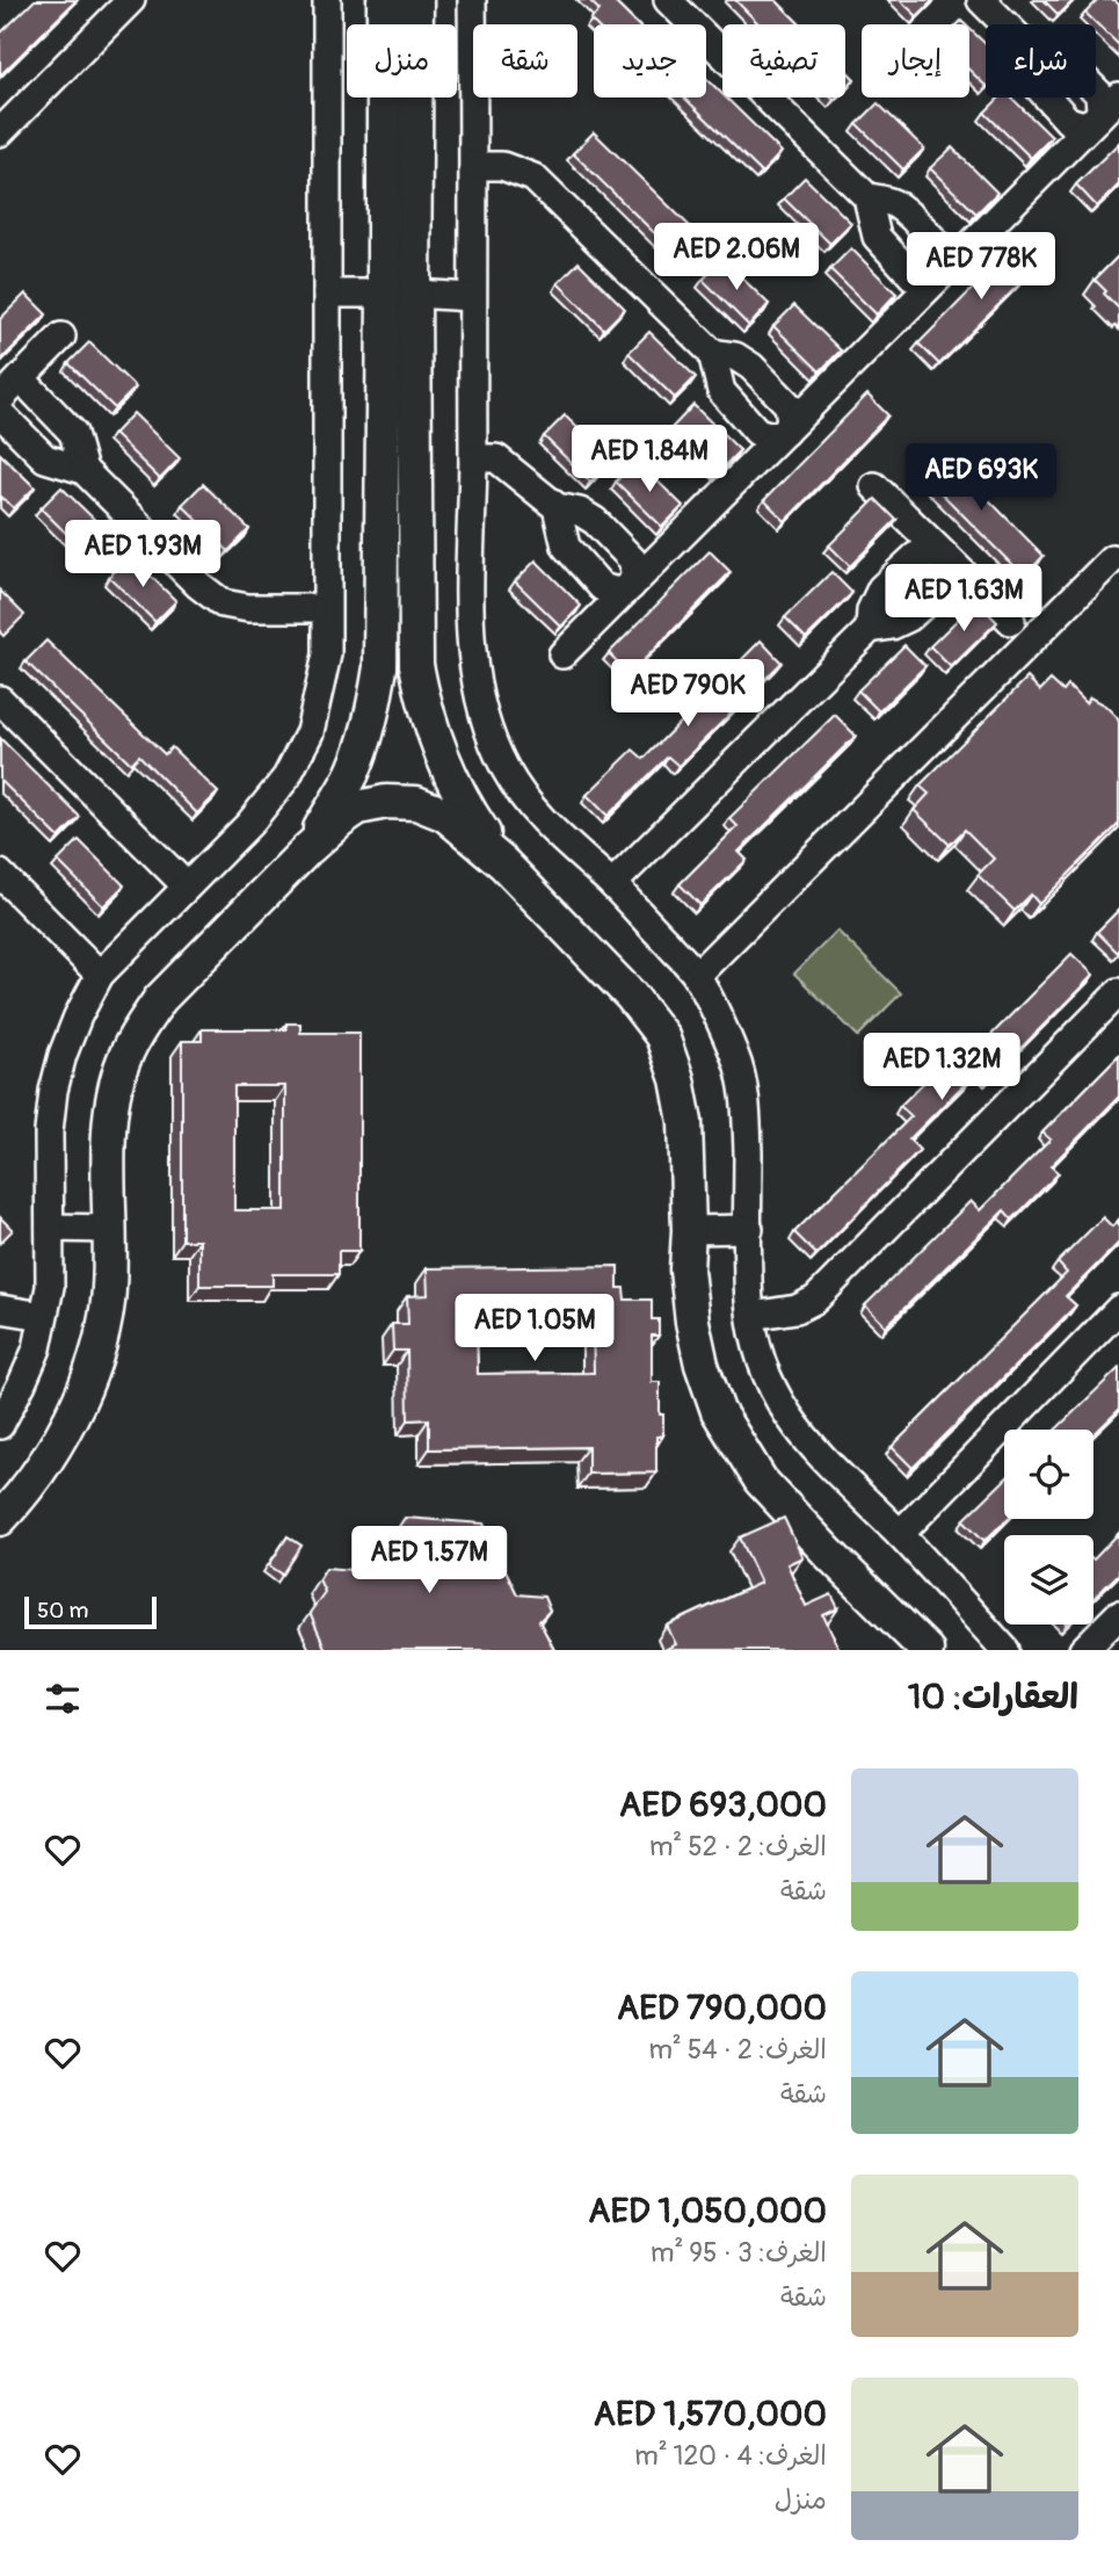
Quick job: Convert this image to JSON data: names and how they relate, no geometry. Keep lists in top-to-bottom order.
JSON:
{
  "scale_bar": "50 m",
  "page": {
    "chip": [
      "شراء",
      "إيجار",
      "تصفية",
      "جديد",
      "شقة",
      "منزل"
    ],
    "price": [
      "AED 2.06M",
      "AED 778K",
      "AED 1.84M",
      "AED 693K",
      "AED 1.93M",
      "AED 1.63M",
      "AED 790K",
      "AED 1.32M",
      "AED 1.05M",
      "AED 1.57M"
    ],
    "scale": "50 m",
    "heading": "العقارات: 10",
    "list": [
      {
        "name": "AED 693,000",
        "note": "الغرف: 2 · 52 m² · شقة"
      },
      {
        "name": "AED 790,000",
        "note": "الغرف: 2 · 54 m² · شقة"
      },
      {
        "name": "AED 1,050,000",
        "note": "الغرف: 3 · 95 m² · شقة"
      },
      {
        "name": "AED 1,570,000",
        "note": "الغرف: 4 · 120 m² · منزل"
      }
    ]
  }
}
